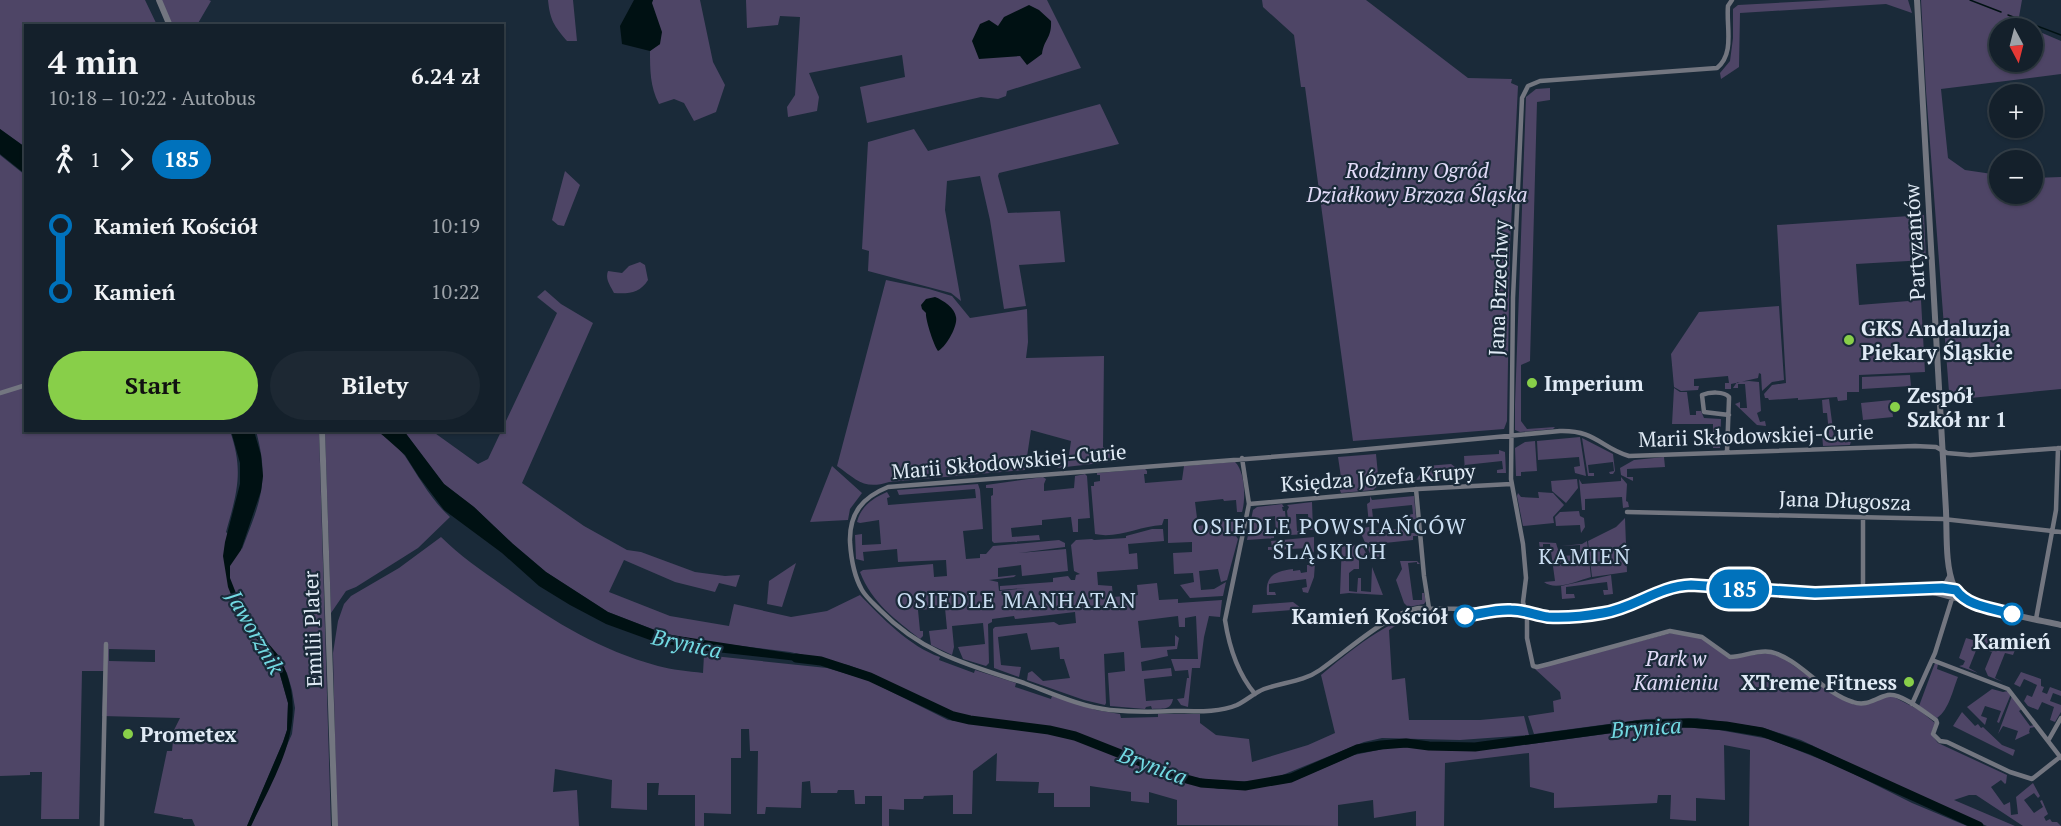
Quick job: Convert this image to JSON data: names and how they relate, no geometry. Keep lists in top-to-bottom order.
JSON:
{
  "streets": {
    "street": [
      "Partyzantów",
      "Jana Brzechwy",
      "Marii Skłodowskiej-Curie",
      "Księdza Józefa Krupy",
      "Jana Długosza",
      "Emilii Plater"
    ]
  },
  "crossings": [
    ["Partyzantów", "Marii Skłodowskiej-Curie"],
    ["Partyzantów", "Jana Długosza"],
    ["Jana Brzechwy", "Marii Skłodowskiej-Curie"],
    ["Jana Brzechwy", "Księdza Józefa Krupy"]
  ],
  "districts": ["OSIEDLE POWSTAŃCÓW ŚLĄSKICH", "KAMIEŃ", "OSIEDLE MANHATAN"],
  "water": ["Jaworznik", "Brynica"],
  "parks": ["Rodzinny Ogród Działkowy Brzoza Śląska", "Park w Kamieniu"],
  "places": [
    "GKS Andaluzja Piekary Śląskie",
    "Imperium",
    "Zespół Szkół nr 1",
    "Kamień",
    "Kamień Kościół",
    "XTreme Fitness",
    "Prometex"
  ],
  "lines": ["bus line 185"],
  "north": "bottom",
  "page": {
    "on_map": "185",
    "map_buttons": ["+", "−"],
    "heading": ["4 min", "10:18 – 10:22 · Autobus", "6.24 zł"],
    "legs": ["1", "185"],
    "list": [
      {
        "name": "Kamień Kościół",
        "value": "10:19"
      },
      {
        "name": "Kamień",
        "value": "10:22"
      }
    ],
    "buttons": ["Start", "Bilety"]
  }
}
